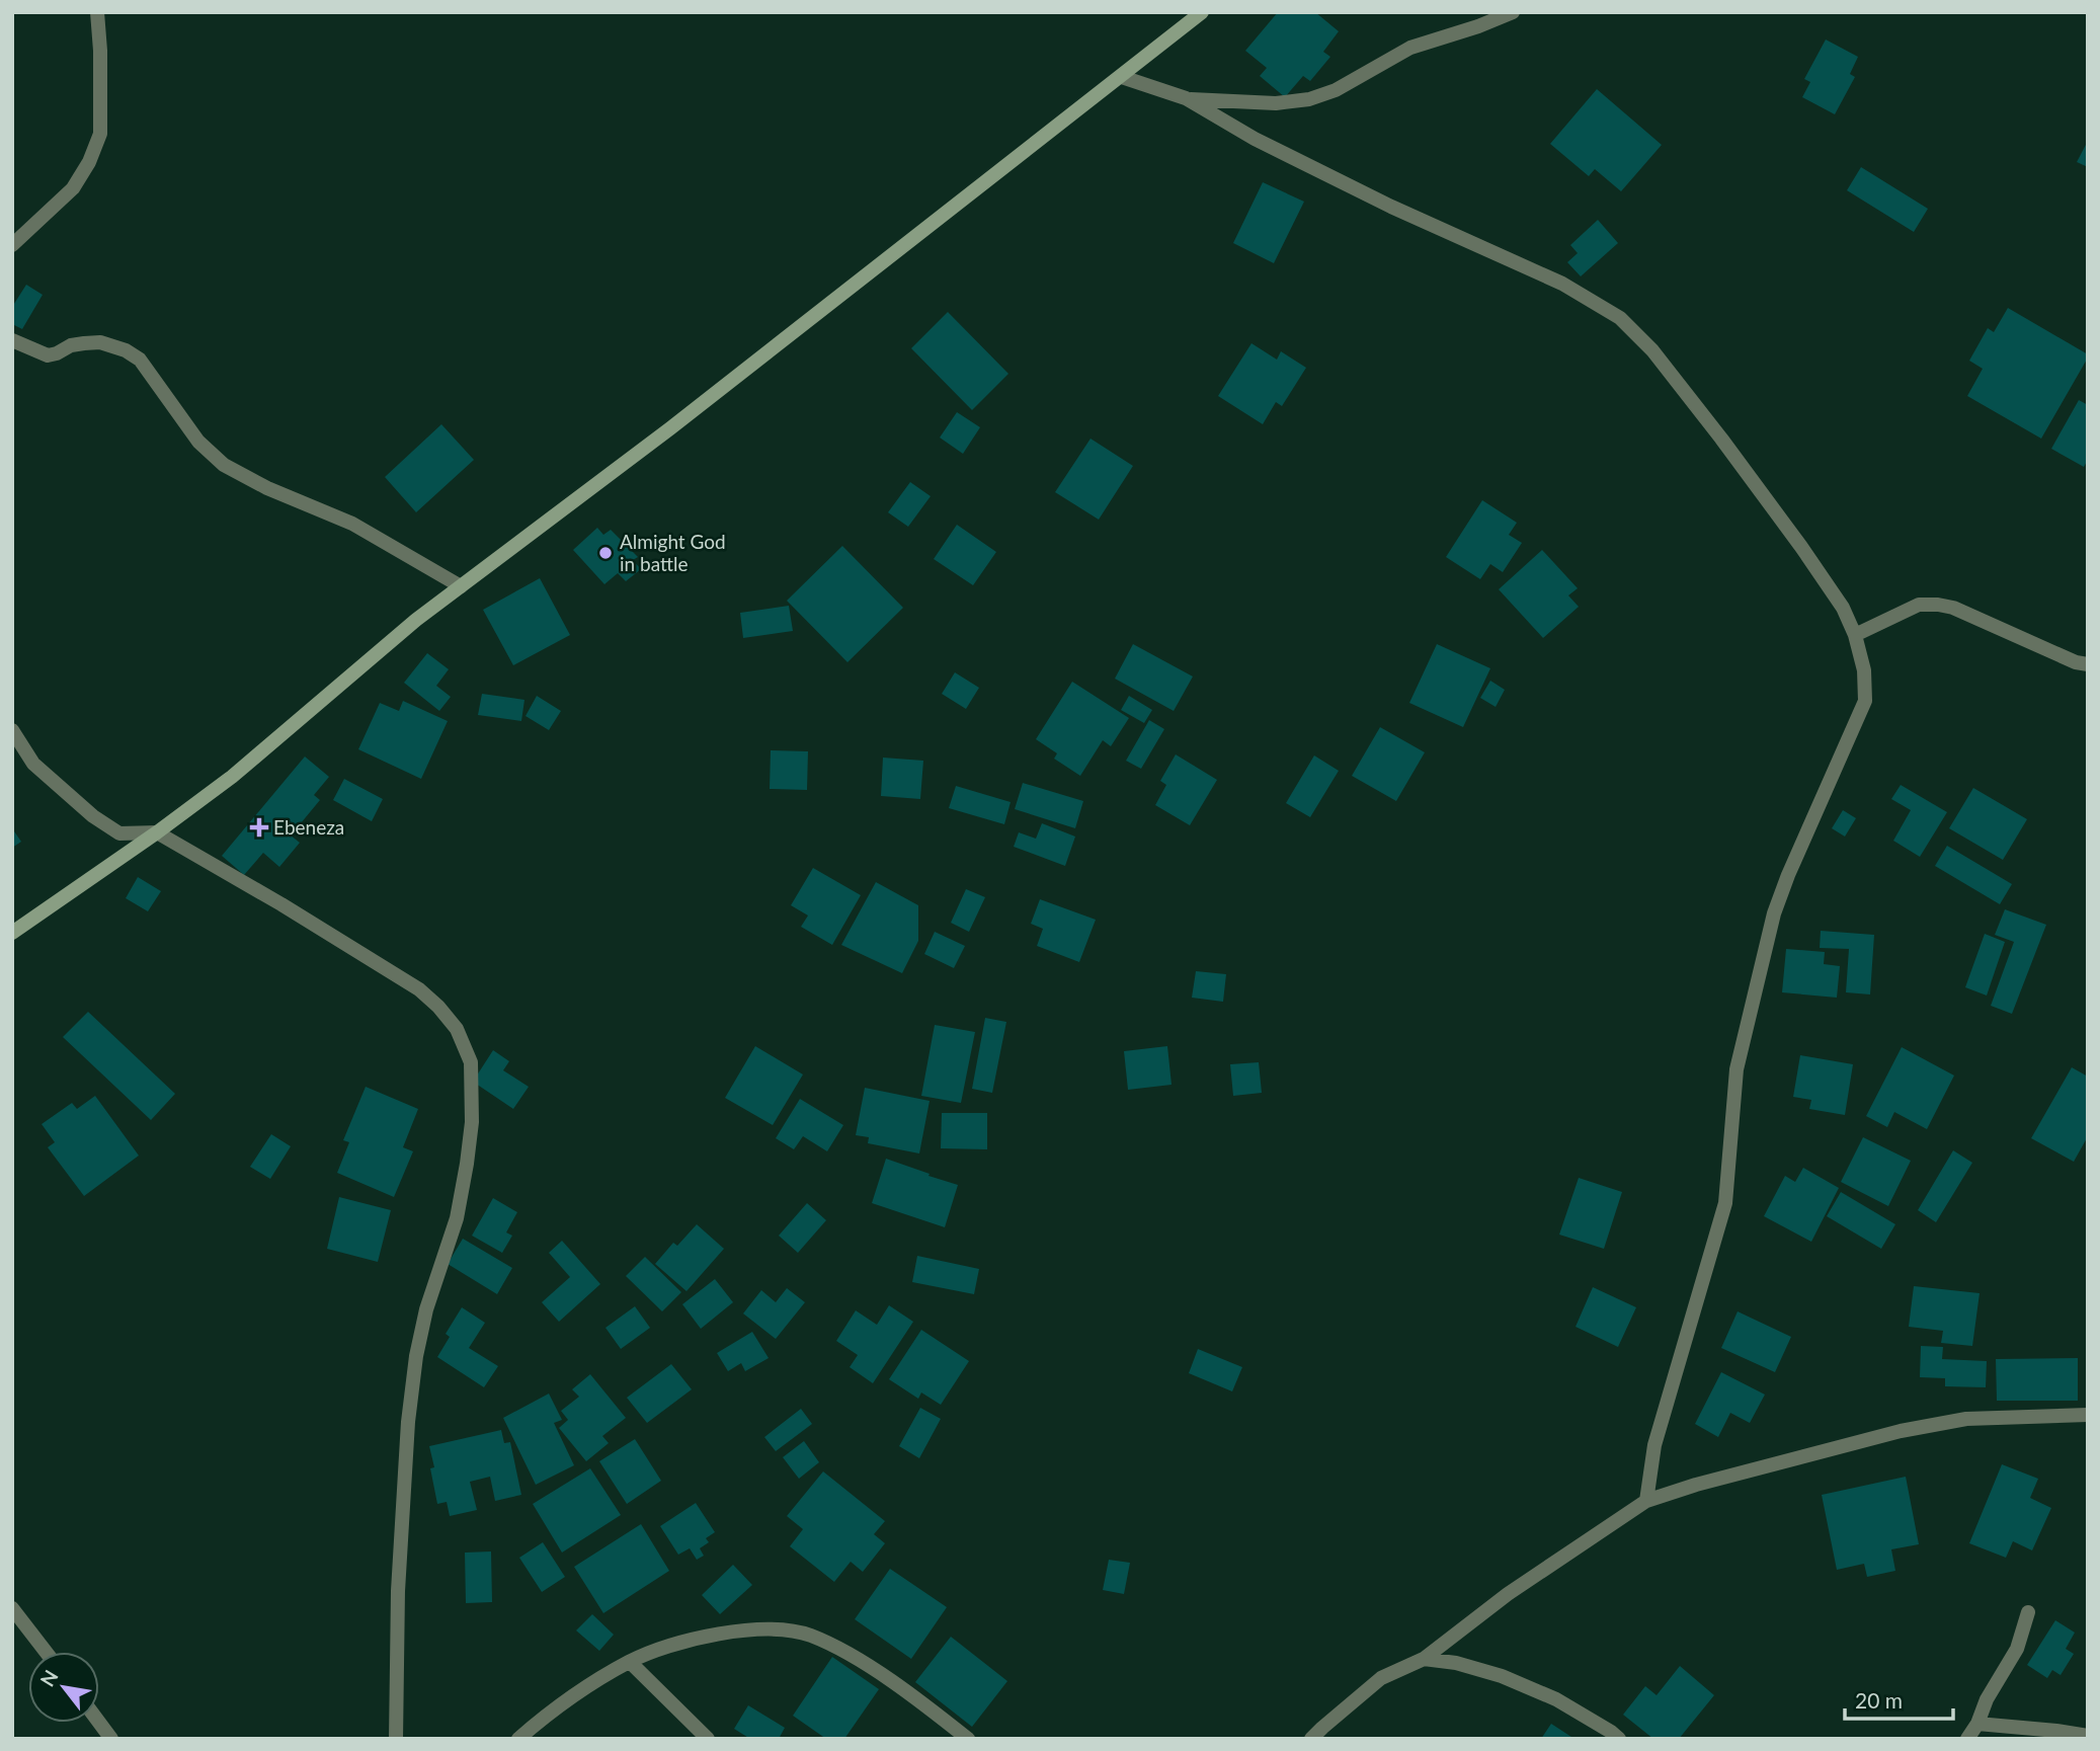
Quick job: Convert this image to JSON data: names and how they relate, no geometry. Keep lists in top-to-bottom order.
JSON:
{
  "places": {
    "other": ["Almight God in battle"],
    "health": ["Ebeneza"]
  },
  "scale_bar": "20 m",
  "north": "top left"
}
